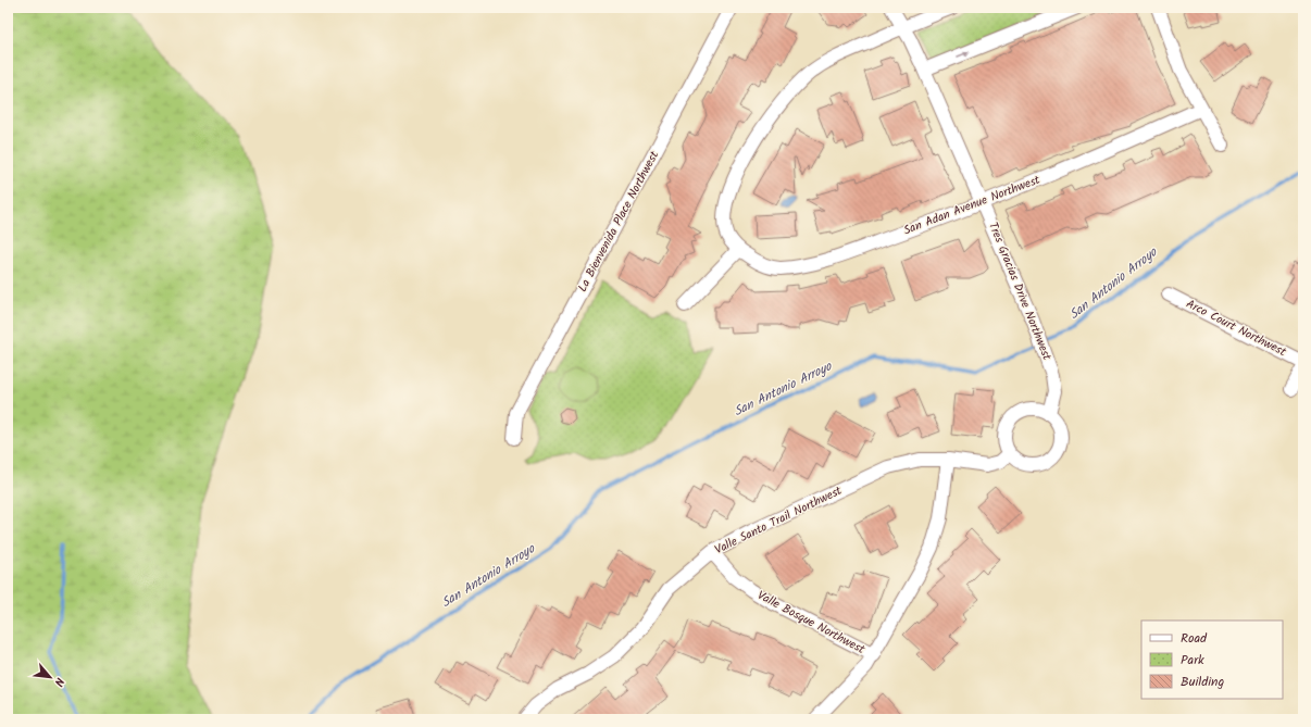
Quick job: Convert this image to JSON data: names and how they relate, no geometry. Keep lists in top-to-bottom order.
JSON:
{
  "streets": {
    "street": [
      "San Adan Avenue Northwest",
      "La Bienvenida Place Northwest",
      "Tres Gracias Drive Northwest",
      "Arco Court Northwest",
      "Valle Santo Trail Northwest",
      "Valle Bosque Northwest"
    ]
  },
  "crossings": [
    ["San Adan Avenue Northwest", "Tres Gracias Drive Northwest"],
    ["Tres Gracias Drive Northwest", "Valle Santo Trail Northwest"],
    ["Valle Santo Trail Northwest", "Valle Bosque Northwest"]
  ],
  "water": ["San Antonio Arroyo"],
  "legend": ["Road", "Park", "Building"],
  "north": "bottom right"
}
